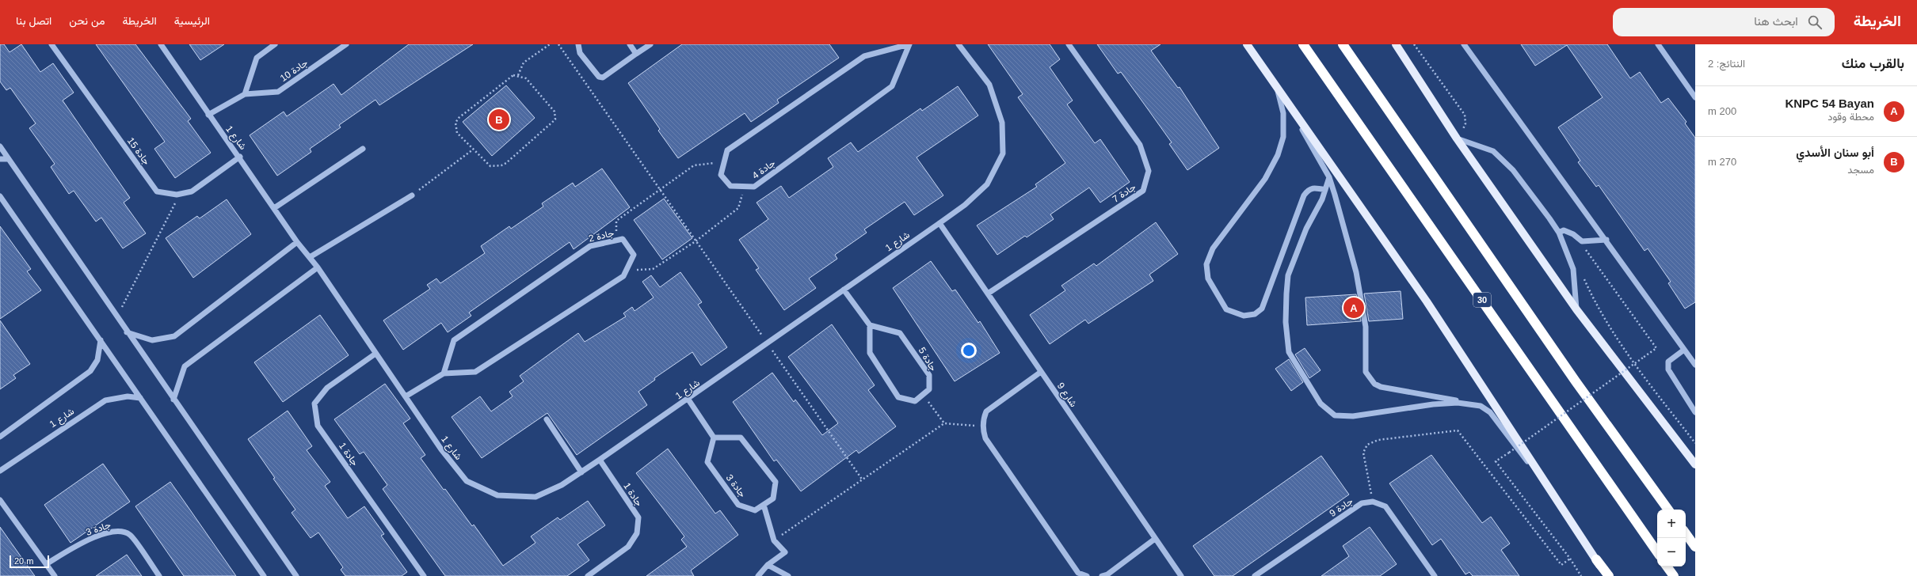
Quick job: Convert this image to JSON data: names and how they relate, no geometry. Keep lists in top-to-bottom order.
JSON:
{
  "streets": {
    "highway": ["30"],
    "street": [
      "جادة 10",
      "شارع 1",
      "جادة 15",
      "جادة 4",
      "جادة 7",
      "جادة 2",
      "جادة 5",
      "شارع 9",
      "جادة 1",
      "جادة 3",
      "جادة 9"
    ]
  },
  "crossings": [
    ["جادة 10", "شارع 1"],
    ["شارع 1", "جادة 15"],
    ["شارع 1", "جادة 2"],
    ["شارع 1", "شارع 9"],
    ["شارع 1", "جادة 1"],
    ["جادة 7", "شارع 9"]
  ],
  "scale_bar": "20 m",
  "page": {
    "header": "الخريطة",
    "search": "ابحث هنا",
    "nav": [
      "الرئيسية",
      "الخريطة",
      "من نحن",
      "اتصل بنا"
    ],
    "heading": ["بالقرب منك", "النتائج: 2"],
    "list": [
      {
        "mark": "A",
        "name": "KNPC 54 Bayan",
        "note": "محطة وقود",
        "value": "200 m"
      },
      {
        "mark": "B",
        "name": "أبو سنان الأسدي",
        "note": "مسجد",
        "value": "270 m"
      }
    ],
    "pins": ["B", "A"],
    "map_buttons": ["+", "−"],
    "scale": "20 m"
  }
}
